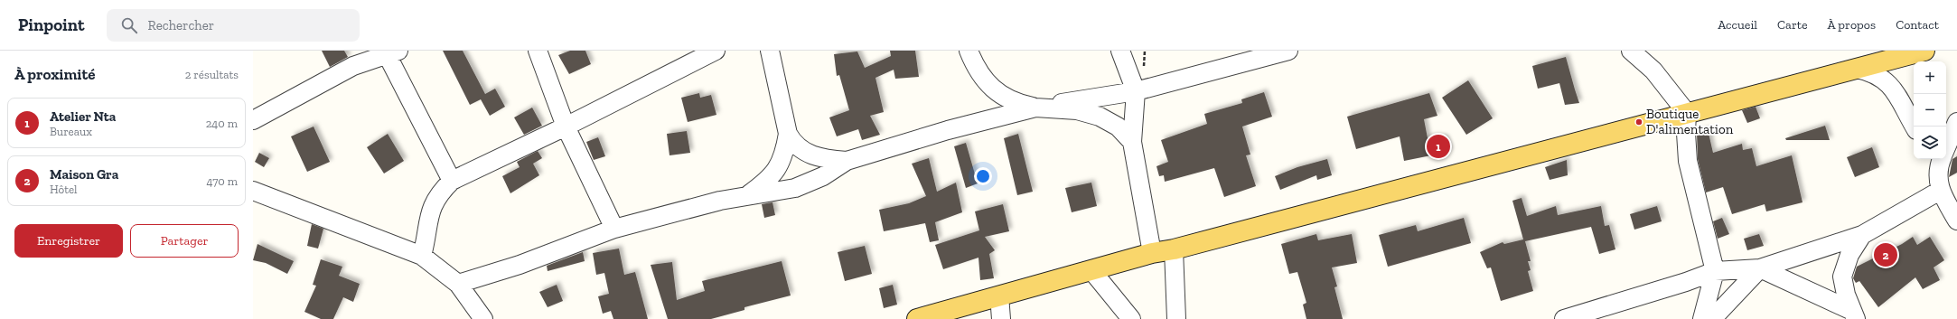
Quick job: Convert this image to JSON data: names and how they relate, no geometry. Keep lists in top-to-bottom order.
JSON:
{
  "places": ["Boutique D'alimentation"],
  "page": {
    "header": "Pinpoint",
    "search": "Rechercher",
    "nav": [
      "Accueil",
      "Carte",
      "À propos",
      "Contact"
    ],
    "heading": ["À proximité", "2 résultats"],
    "map_buttons": ["+", "−"],
    "list": [
      {
        "mark": "1",
        "name": "Atelier Nta",
        "note": "Bureaux",
        "value": "240 m"
      },
      {
        "mark": "2",
        "name": "Maison Gra",
        "note": "Hôtel",
        "value": "470 m"
      }
    ],
    "pins": ["1", "2"],
    "buttons": ["Enregistrer", "Partager"]
  }
}
